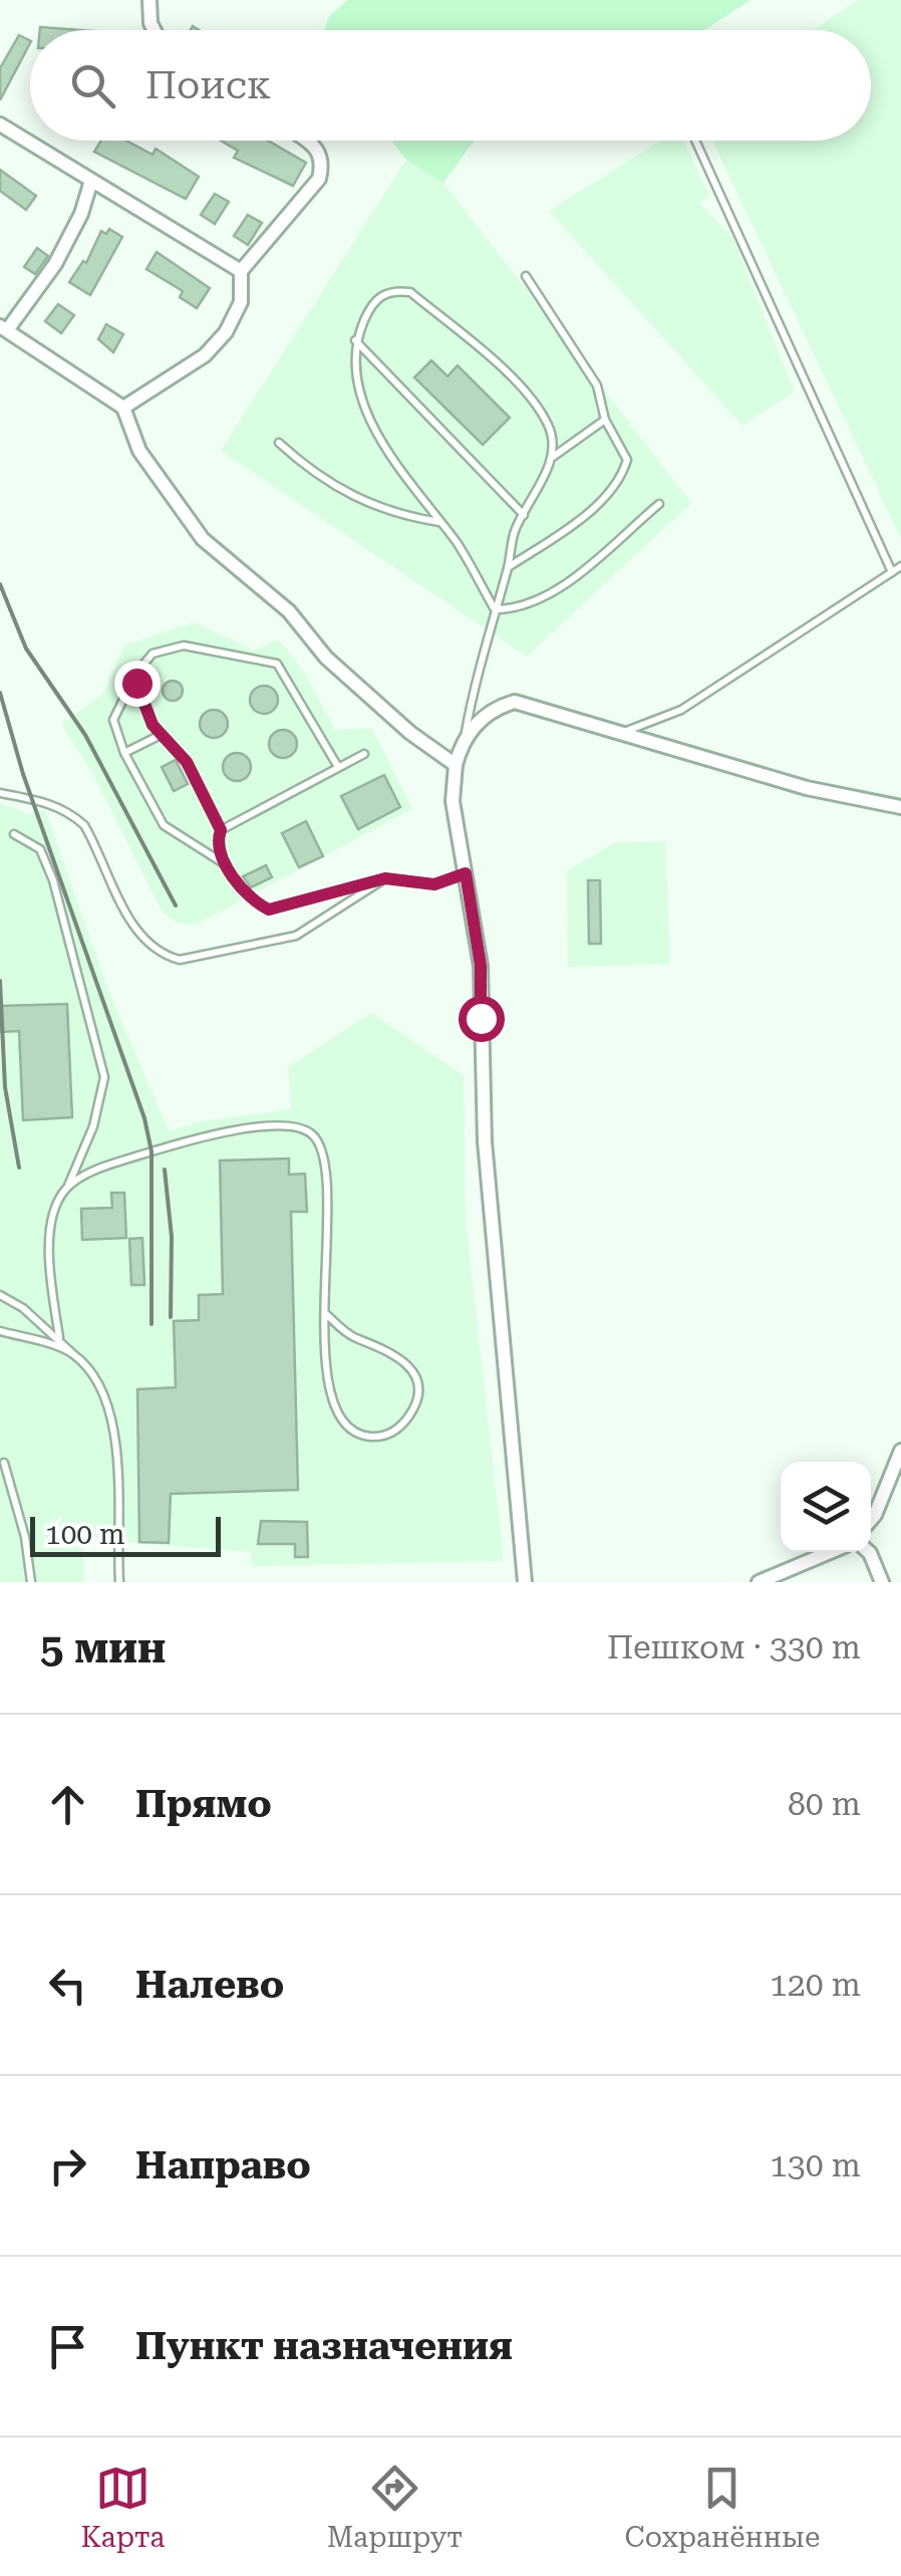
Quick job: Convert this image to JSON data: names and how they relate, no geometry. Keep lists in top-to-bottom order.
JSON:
{
  "scale_bar": "100 m",
  "page": {
    "search": "Поиск",
    "scale": "100 m",
    "heading": ["5 мин", "Пешком · 330 m"],
    "list": [
      ["Прямо", "80 m"],
      ["Налево", "120 m"],
      ["Направо", "130 m"],
      "Пункт назначения"
    ],
    "nav": ["Карта", "Маршрут", "Сохранённые"]
  }
}
